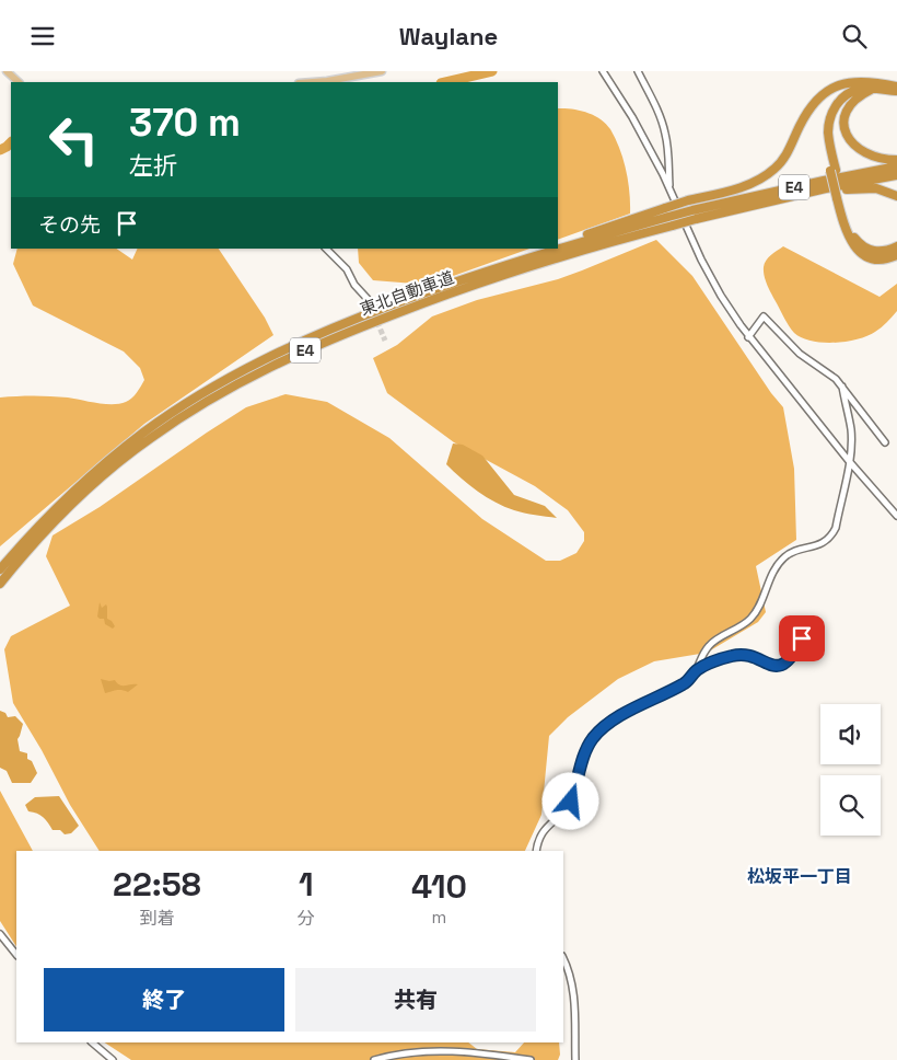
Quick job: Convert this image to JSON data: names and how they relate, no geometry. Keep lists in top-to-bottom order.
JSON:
{
  "streets": {
    "highway": ["E4", "東北自動車道"]
  },
  "districts": ["松坂平一丁目"],
  "page": {
    "header": "Waylane",
    "turn": ["370 m", "左折"],
    "then": "その先",
    "eta": [
      "22:58",
      "到着",
      "1",
      "分",
      "410",
      "m"
    ],
    "buttons": ["終了", "共有"]
  }
}
